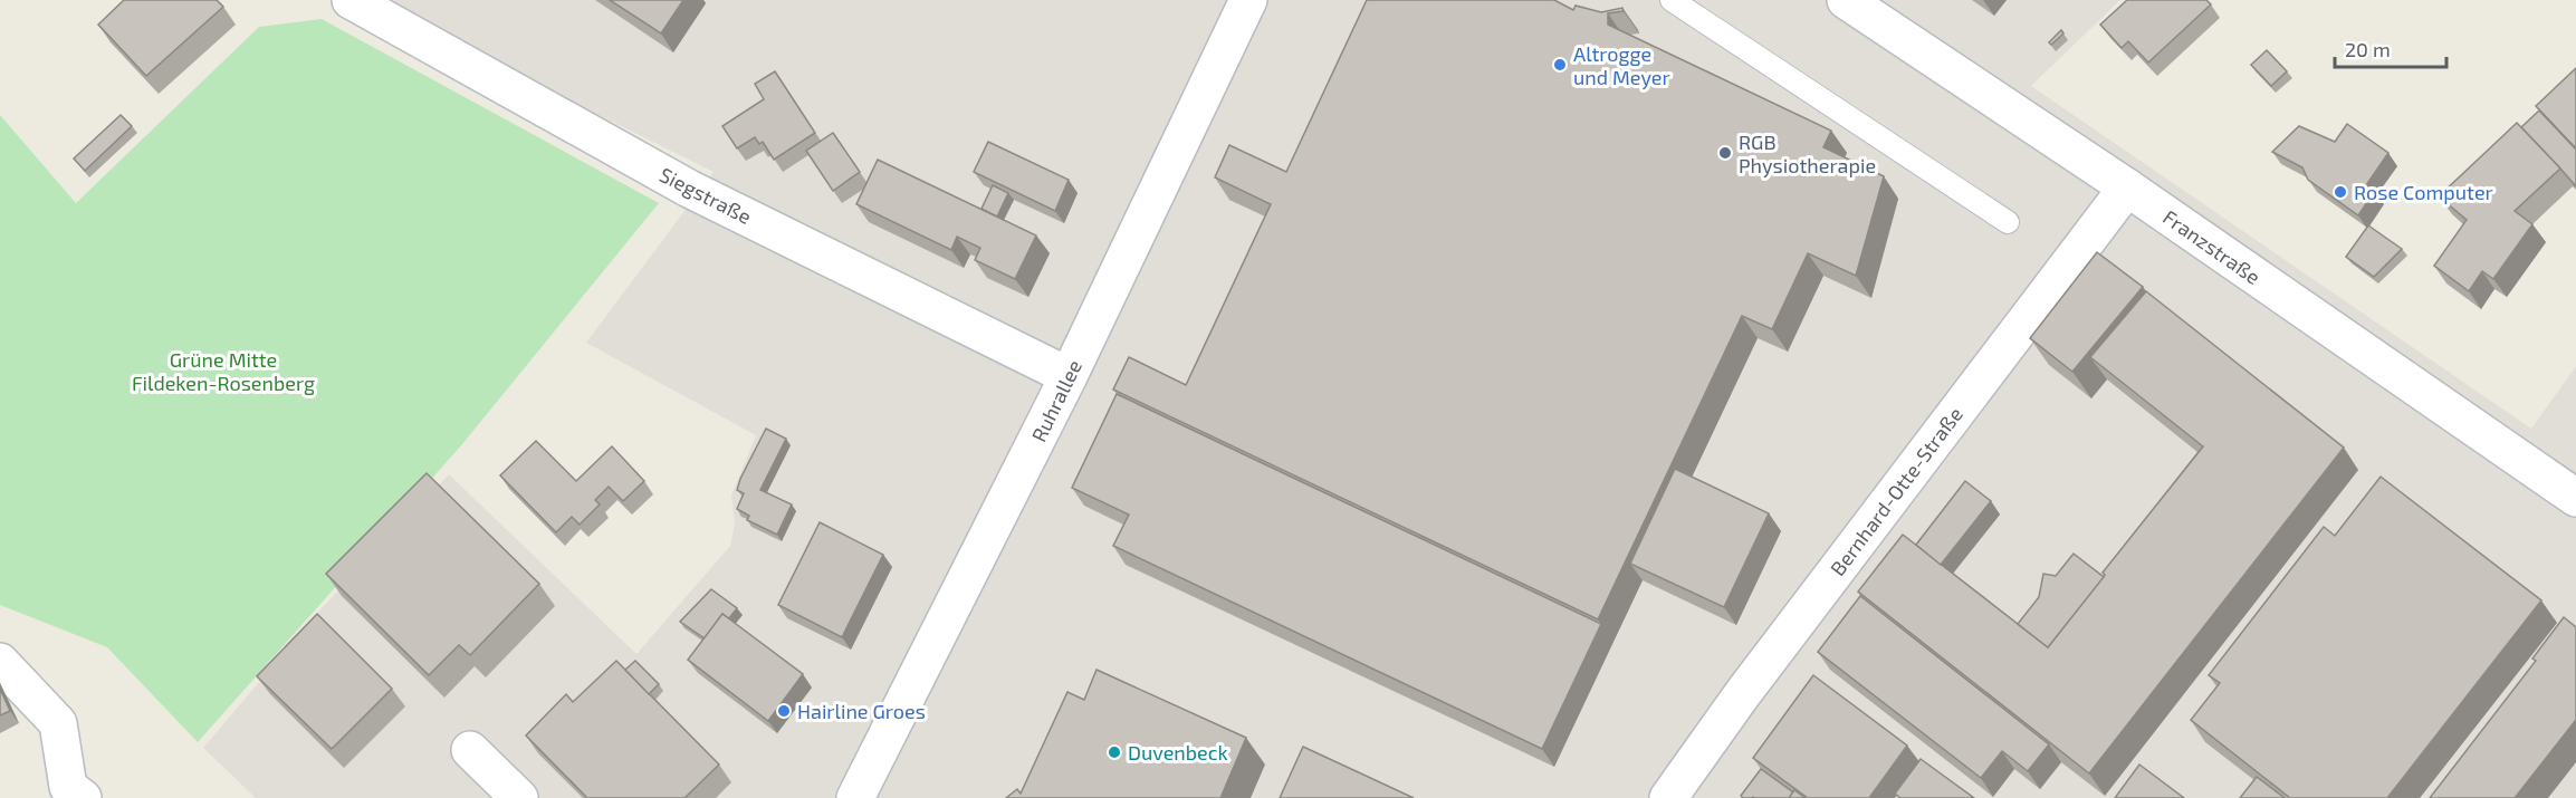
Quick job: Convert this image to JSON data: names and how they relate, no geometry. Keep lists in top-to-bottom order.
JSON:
{
  "streets": {
    "street": [
      "Siegstraße",
      "Franzstraße",
      "Ruhrallee",
      "Bernhard-Otte-Straße"
    ]
  },
  "crossings": [
    ["Siegstraße", "Ruhrallee"],
    ["Franzstraße", "Bernhard-Otte-Straße"]
  ],
  "parks": ["Grüne Mitte Fildeken-Rosenberg"],
  "places": [
    "Altrogge und Meyer",
    "RGB Physiotherapie",
    "Rose Computer",
    "Hairline Groes",
    "Duvenbeck"
  ],
  "scale_bar": "20 m"
}
